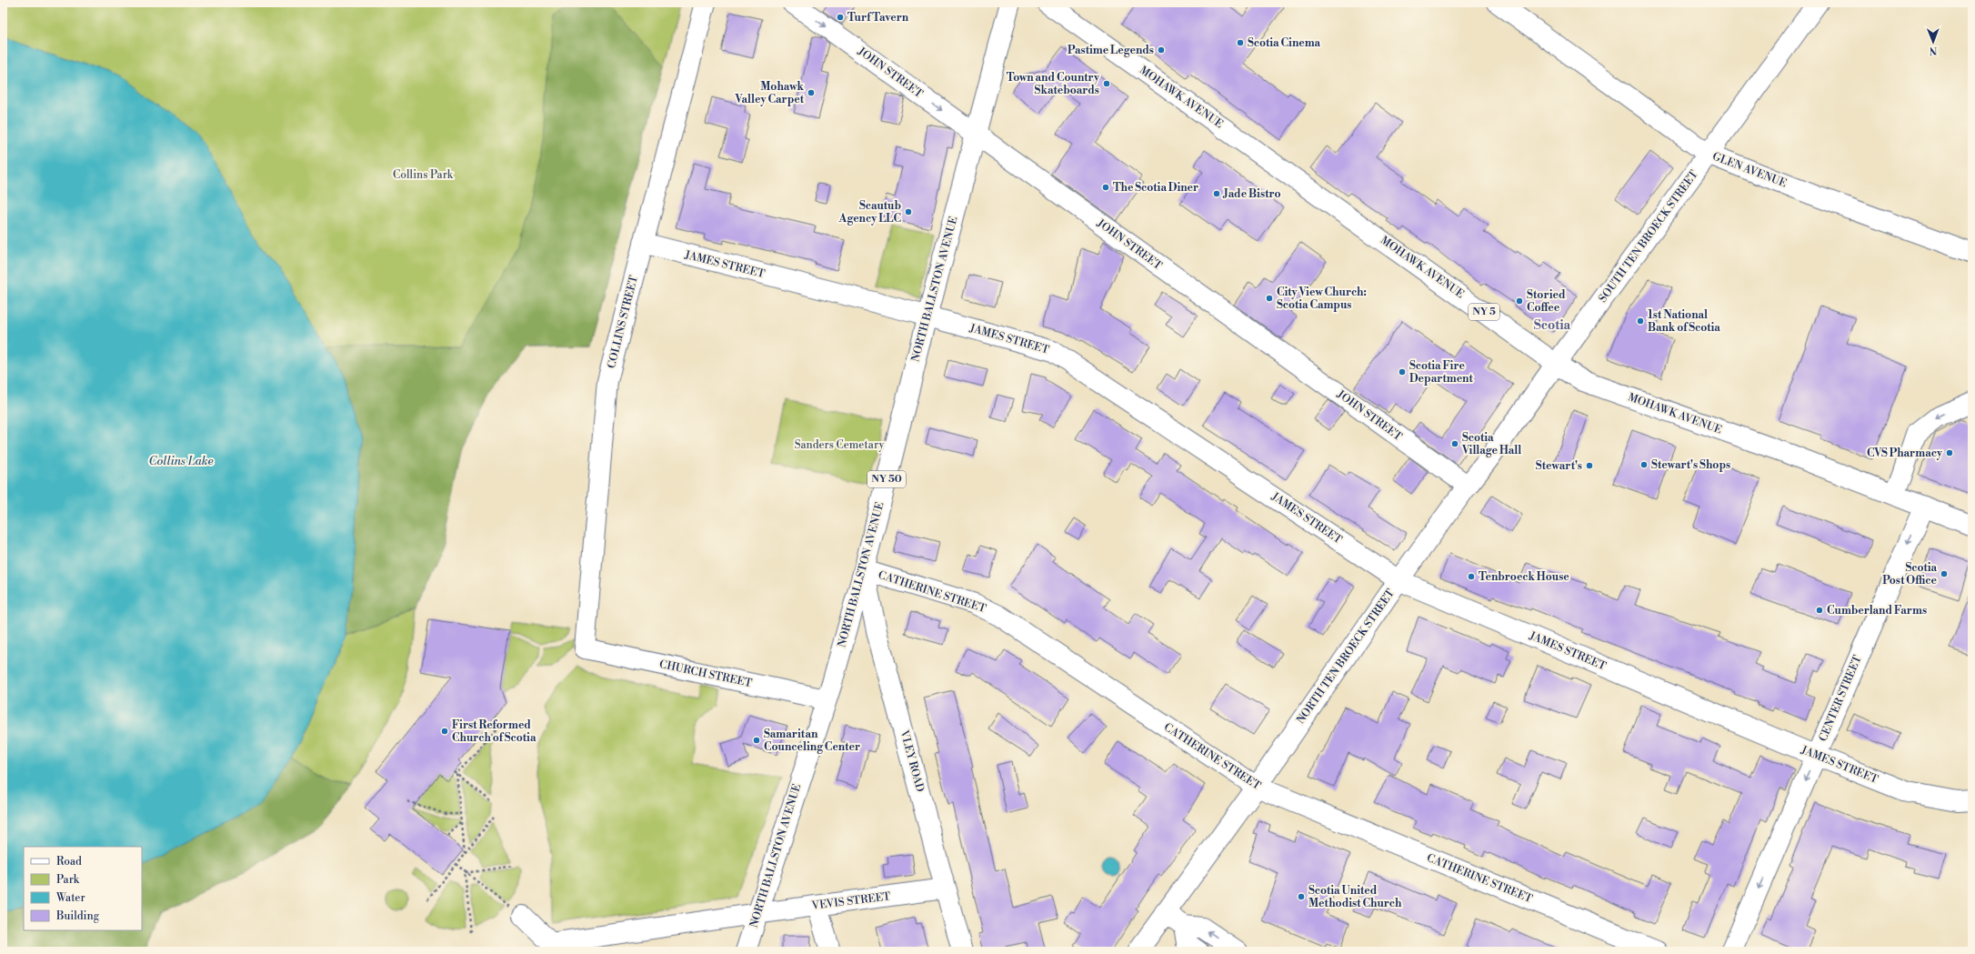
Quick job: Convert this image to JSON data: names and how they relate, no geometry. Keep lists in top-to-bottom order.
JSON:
{
  "streets": {
    "street": [
      "JOHN STREET",
      "MOHAWK AVENUE",
      "GLEN AVENUE",
      "SOUTH TEN BROECK STREET",
      "JAMES STREET",
      "NORTH BALLSTON AVENUE",
      "NY 5",
      "COLLINS STREET",
      "NY 50",
      "CATHERINE STREET",
      "NORTH TEN BROECK STREET",
      "CHURCH STREET",
      "CENTER STREET",
      "VLEY ROAD",
      "VEVIS STREET"
    ]
  },
  "crossings": [
    ["JOHN STREET", "NORTH BALLSTON AVENUE"],
    ["JOHN STREET", "NORTH TEN BROECK STREET"],
    ["MOHAWK AVENUE", "SOUTH TEN BROECK STREET"],
    ["MOHAWK AVENUE", "NORTH TEN BROECK STREET"],
    ["MOHAWK AVENUE", "CENTER STREET"],
    ["GLEN AVENUE", "SOUTH TEN BROECK STREET"],
    ["SOUTH TEN BROECK STREET", "NORTH TEN BROECK STREET"],
    ["JAMES STREET", "NORTH BALLSTON AVENUE"],
    ["JAMES STREET", "COLLINS STREET"],
    ["JAMES STREET", "NORTH TEN BROECK STREET"],
    ["JAMES STREET", "CENTER STREET"],
    ["NORTH BALLSTON AVENUE", "CATHERINE STREET"],
    ["NORTH BALLSTON AVENUE", "CHURCH STREET"],
    ["NORTH BALLSTON AVENUE", "VLEY ROAD"],
    ["NORTH BALLSTON AVENUE", "VEVIS STREET"],
    ["COLLINS STREET", "CHURCH STREET"],
    ["CATHERINE STREET", "NORTH TEN BROECK STREET"],
    ["CATHERINE STREET", "VLEY ROAD"],
    ["VLEY ROAD", "VEVIS STREET"]
  ],
  "one_way": ["CENTER STREET"],
  "districts": ["Scotia"],
  "water": ["Collins Lake"],
  "parks": ["Collins Park", "Sanders Cemetary"],
  "places": [
    "Turf Tavern",
    "Scotia Cinema",
    "Pastime Legends",
    "Town and Country Skateboards",
    "Mohawk Valley Carpet",
    "The Scotia Diner",
    "Jade Bistro",
    "Scautub Agency LLC",
    "City View Church: Scotia Campus",
    "Storied Coffee",
    "1st National Bank of Scotia",
    "Scotia Fire Department",
    "Scotia Village Hall",
    "CVS Pharmacy",
    "Stewart's Shops",
    "Stewart's",
    "Scotia Post Office",
    "Tenbroeck House",
    "Cumberland Farms",
    "First Reformed Church of Scotia",
    "Samaritan Counceling Center",
    "Scotia United Methodist Church"
  ],
  "legend": [
    "Road",
    "Park",
    "Water",
    "Building"
  ],
  "north": "bottom"
}
